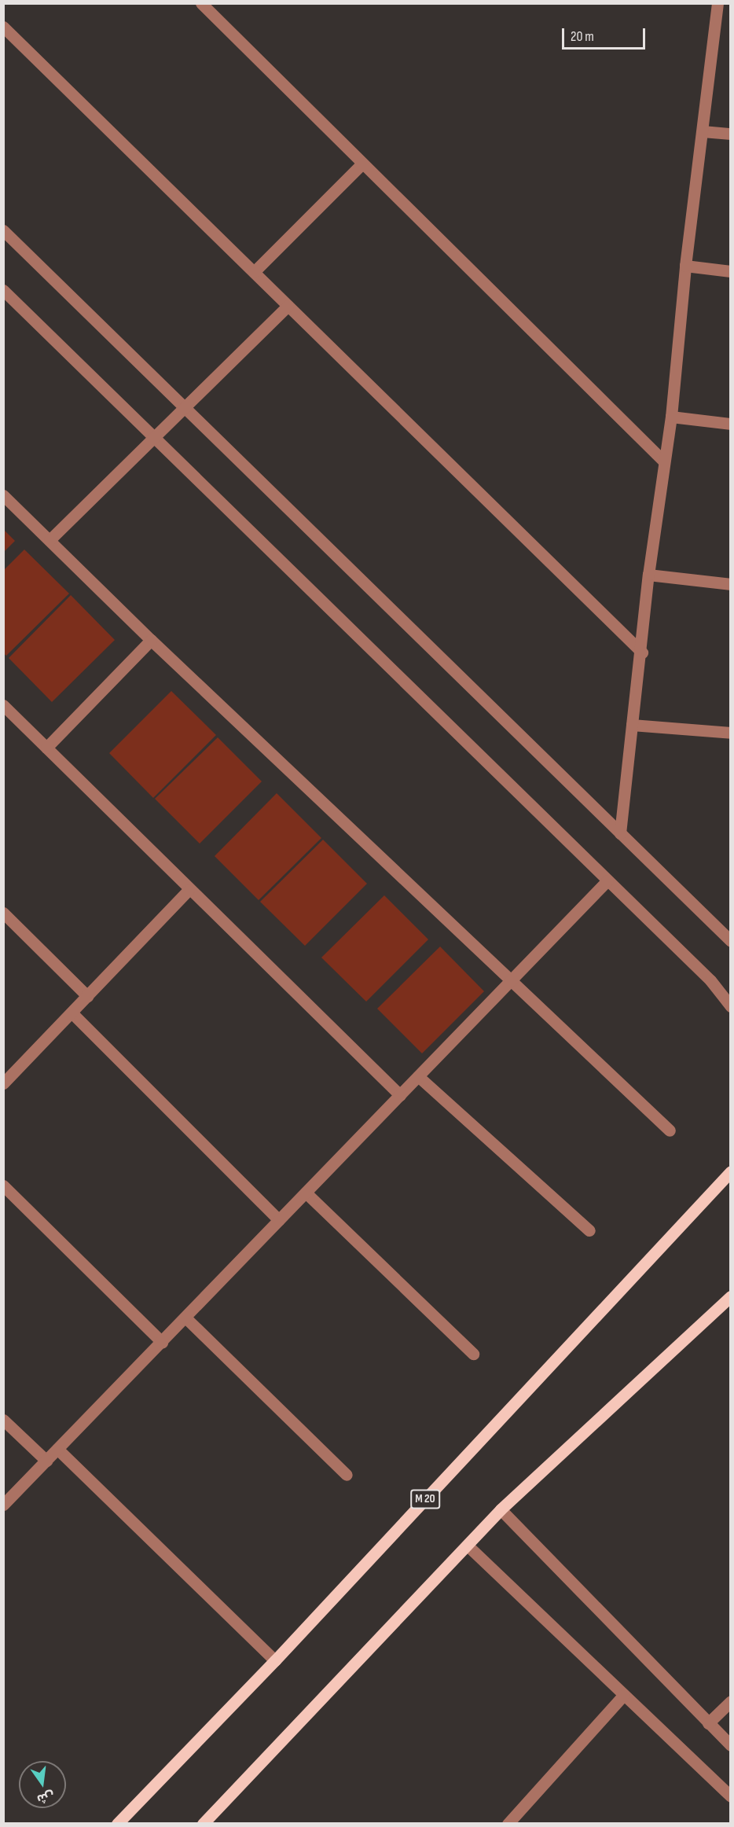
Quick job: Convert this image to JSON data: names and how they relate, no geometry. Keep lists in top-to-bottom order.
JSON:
{
  "streets": {
    "main road": ["M 20"]
  },
  "scale_bar": "20 m",
  "north": "bottom"
}
